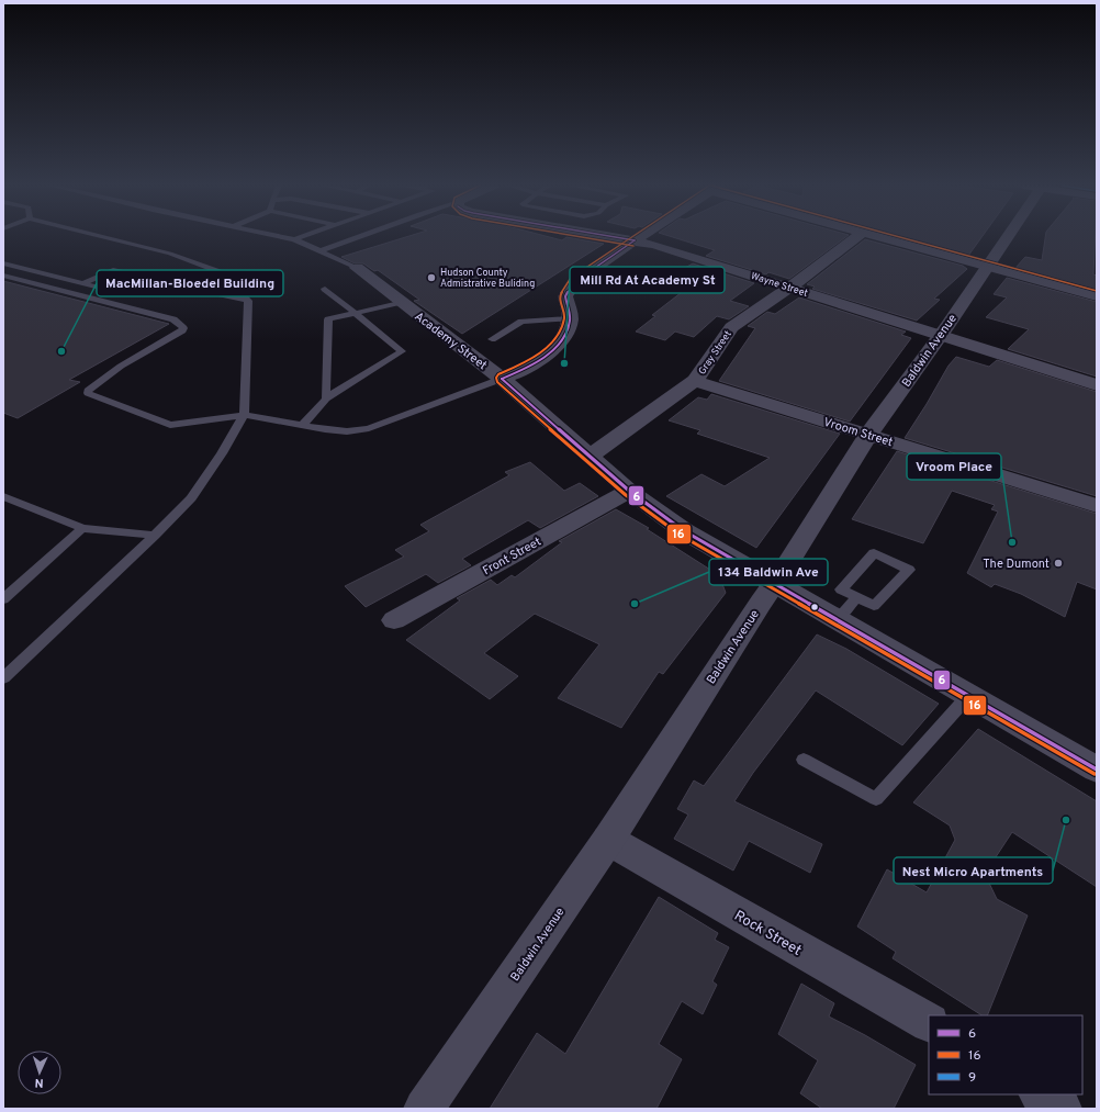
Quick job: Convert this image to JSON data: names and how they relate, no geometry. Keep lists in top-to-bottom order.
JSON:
{
  "streets": {
    "street": [
      "Wayne Street",
      "Academy Street",
      "Baldwin Avenue",
      "Gray Street",
      "Vroom Street",
      "Front Street",
      "Rock Street"
    ]
  },
  "crossings": [
    ["Wayne Street", "Baldwin Avenue"],
    ["Wayne Street", "Gray Street"],
    ["Academy Street", "Baldwin Avenue"],
    ["Academy Street", "Gray Street"],
    ["Academy Street", "Front Street"],
    ["Baldwin Avenue", "Vroom Street"],
    ["Baldwin Avenue", "Rock Street"],
    ["Gray Street", "Vroom Street"]
  ],
  "places": [
    "Hudson County Admistrative Buliding",
    "MacMillan-Bloedel Building",
    "Mill Rd At Academy St",
    "Vroom Place",
    "The Dumont",
    "134 Baldwin Ave",
    "Nest Micro Apartments"
  ],
  "lines": ["transit line 6", "transit line 16"],
  "legend": ["6", "16", "9"],
  "north": "bottom"
}
